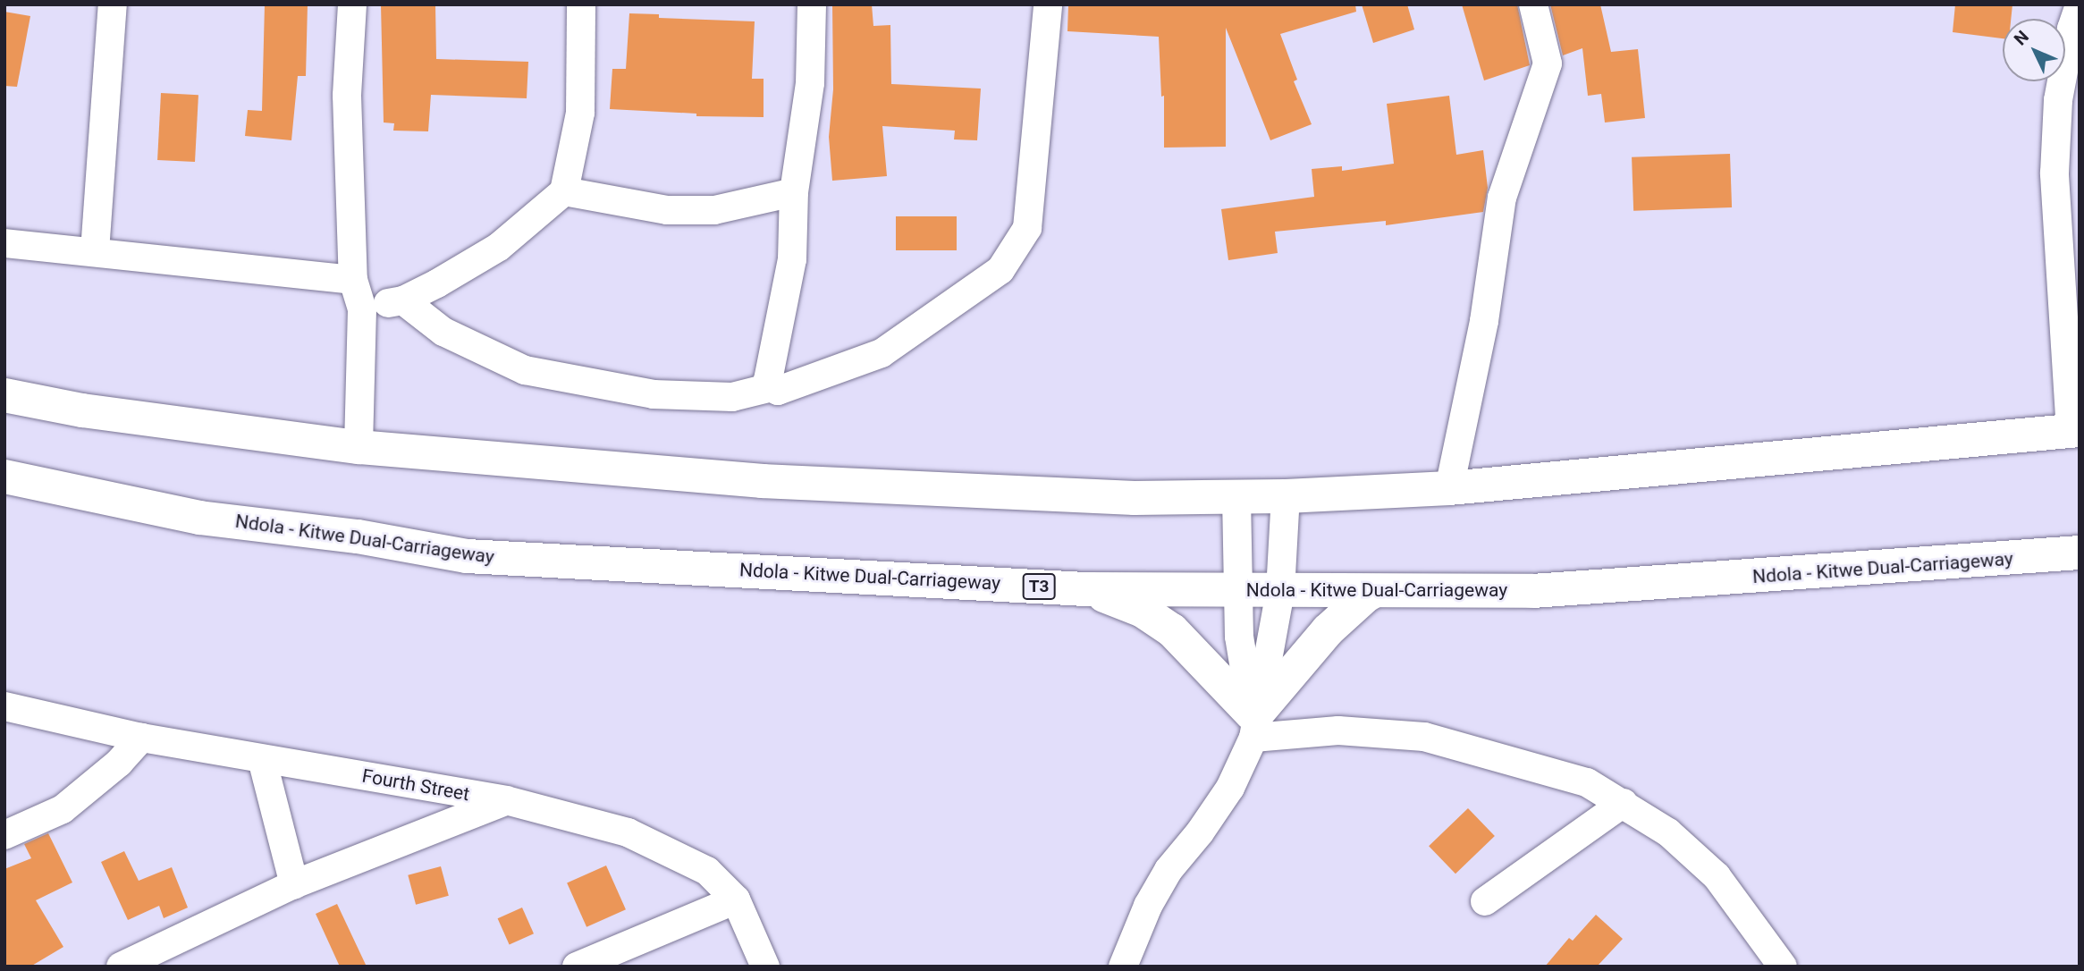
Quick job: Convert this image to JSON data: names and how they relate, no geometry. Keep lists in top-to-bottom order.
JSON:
{
  "streets": {
    "highway": ["Ndola - Kitwe Dual-Carriageway", "T3"],
    "street": ["Fourth Street"]
  },
  "north": "top left"
}
